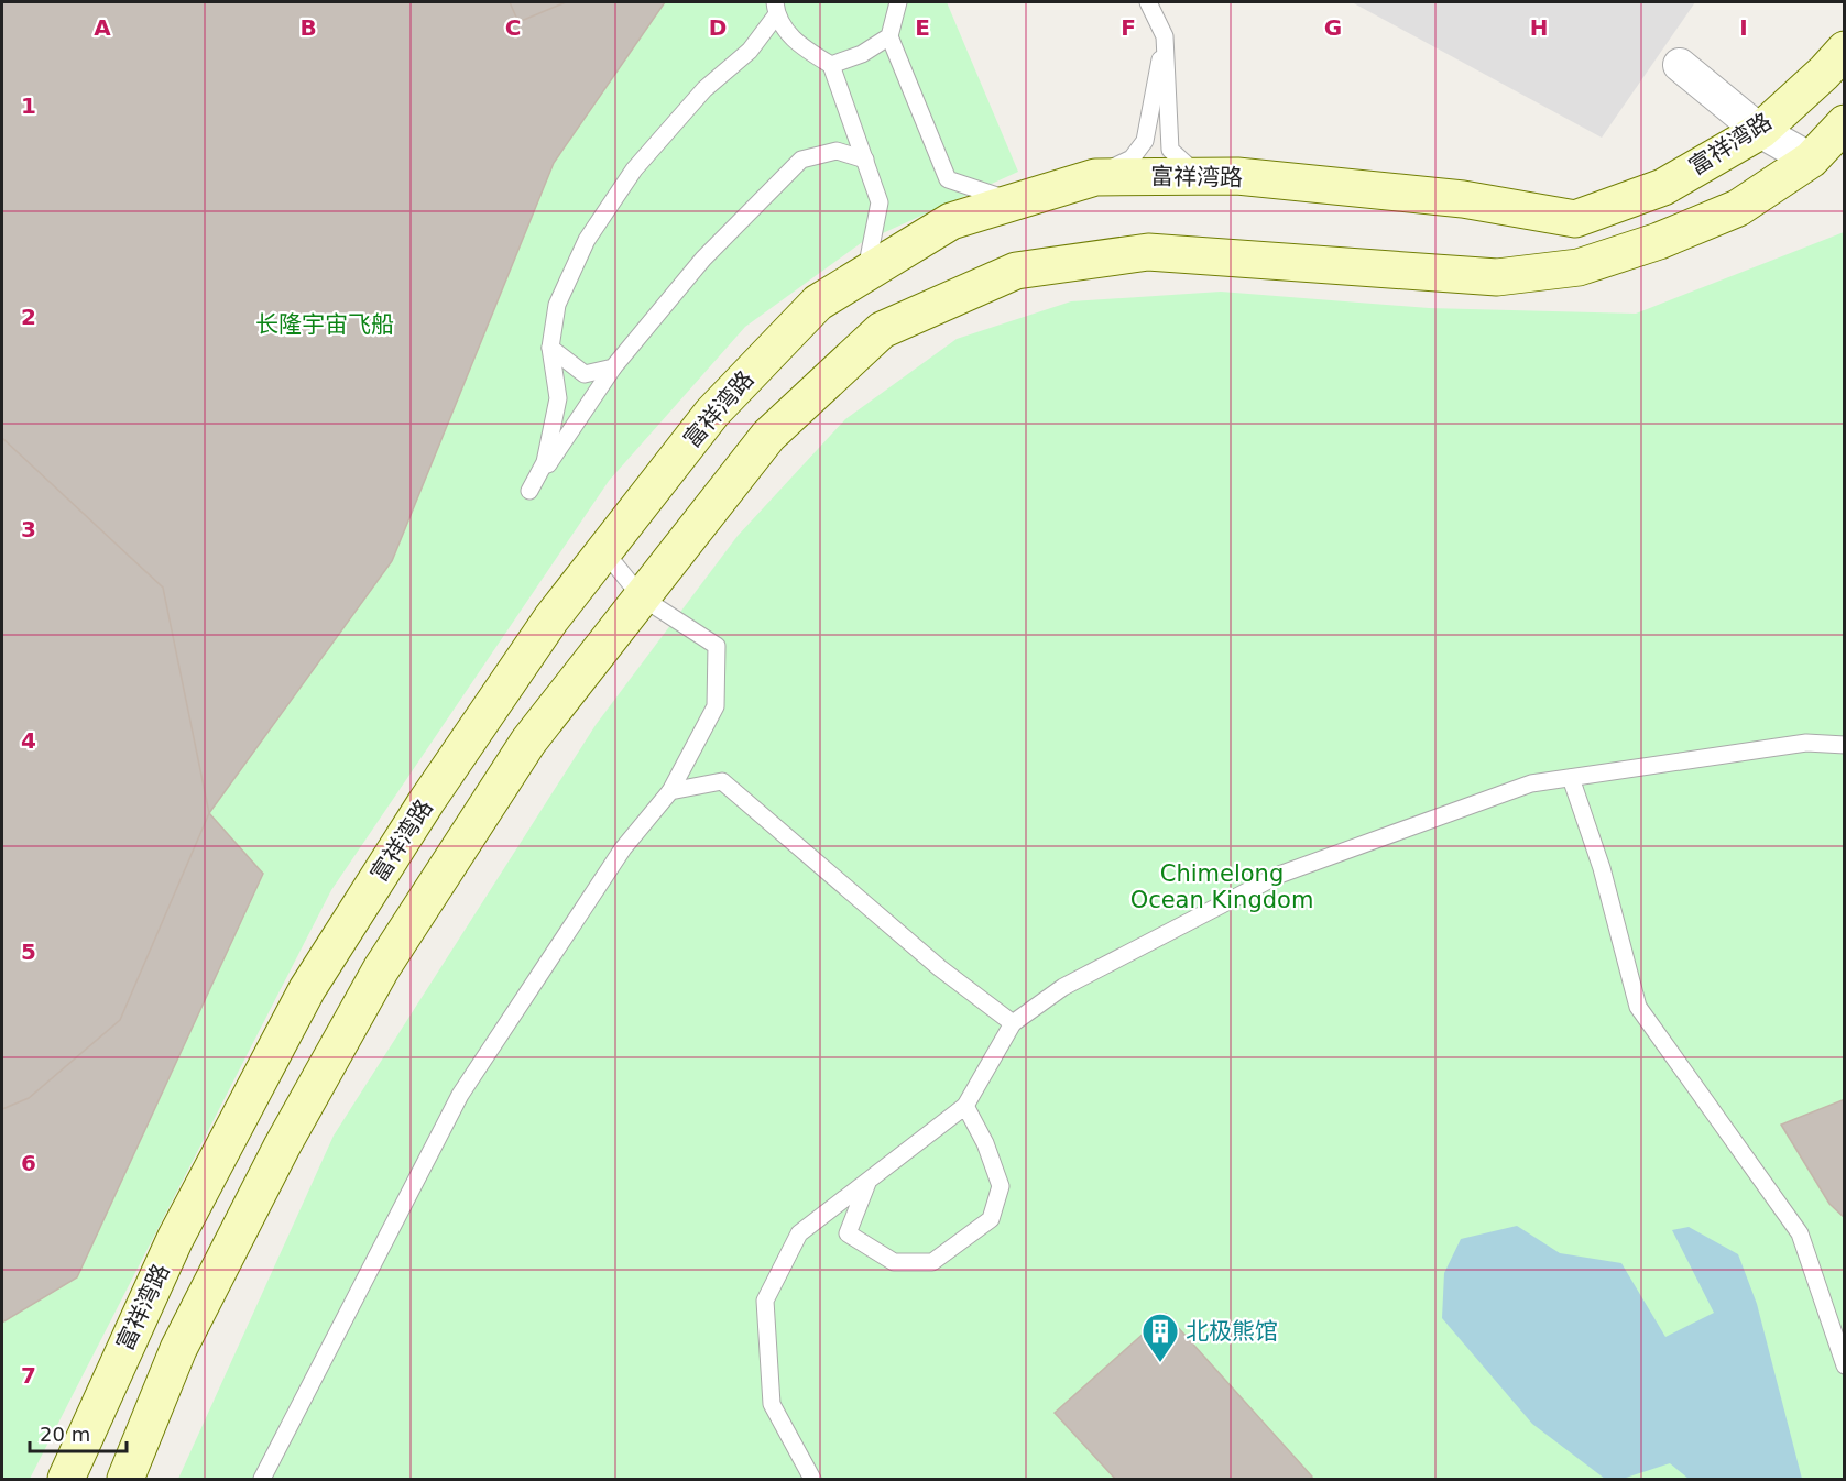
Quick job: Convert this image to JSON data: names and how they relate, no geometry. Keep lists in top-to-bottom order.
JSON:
{
  "streets": {
    "main road": ["富祥湾路"]
  },
  "parks": ["长隆宇宙飞船", "Chimelong Ocean Kingdom"],
  "places": {
    "building": ["北极熊馆"]
  },
  "scale_bar": "20 m",
  "grid": {
    "columns": [
      "A",
      "B",
      "C",
      "D",
      "E",
      "F",
      "G",
      "H",
      "I"
    ],
    "rows": [
      "1",
      "2",
      "3",
      "4",
      "5",
      "6",
      "7"
    ]
  }
}
